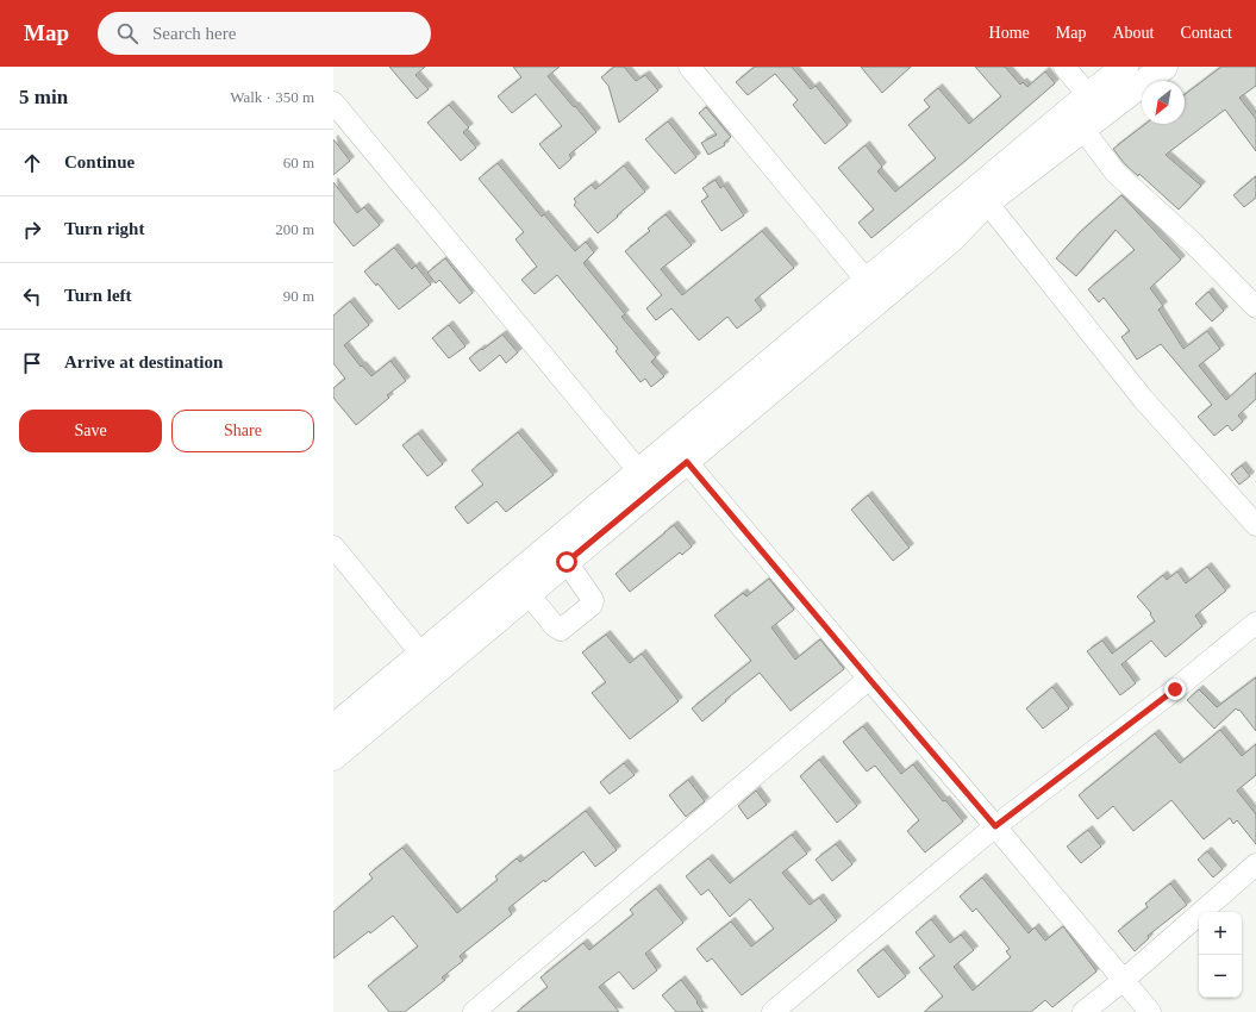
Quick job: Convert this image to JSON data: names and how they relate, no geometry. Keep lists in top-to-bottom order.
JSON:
{
  "north": "bottom left",
  "page": {
    "header": "Map",
    "search": "Search here",
    "nav": [
      "Home",
      "Map",
      "About",
      "Contact"
    ],
    "heading": ["5 min", "Walk · 350 m"],
    "list": [
      ["Continue", "60 m"],
      ["Turn right", "200 m"],
      ["Turn left", "90 m"],
      "Arrive at destination"
    ],
    "buttons": ["Save", "Share"],
    "map_buttons": ["+", "−"]
  }
}
